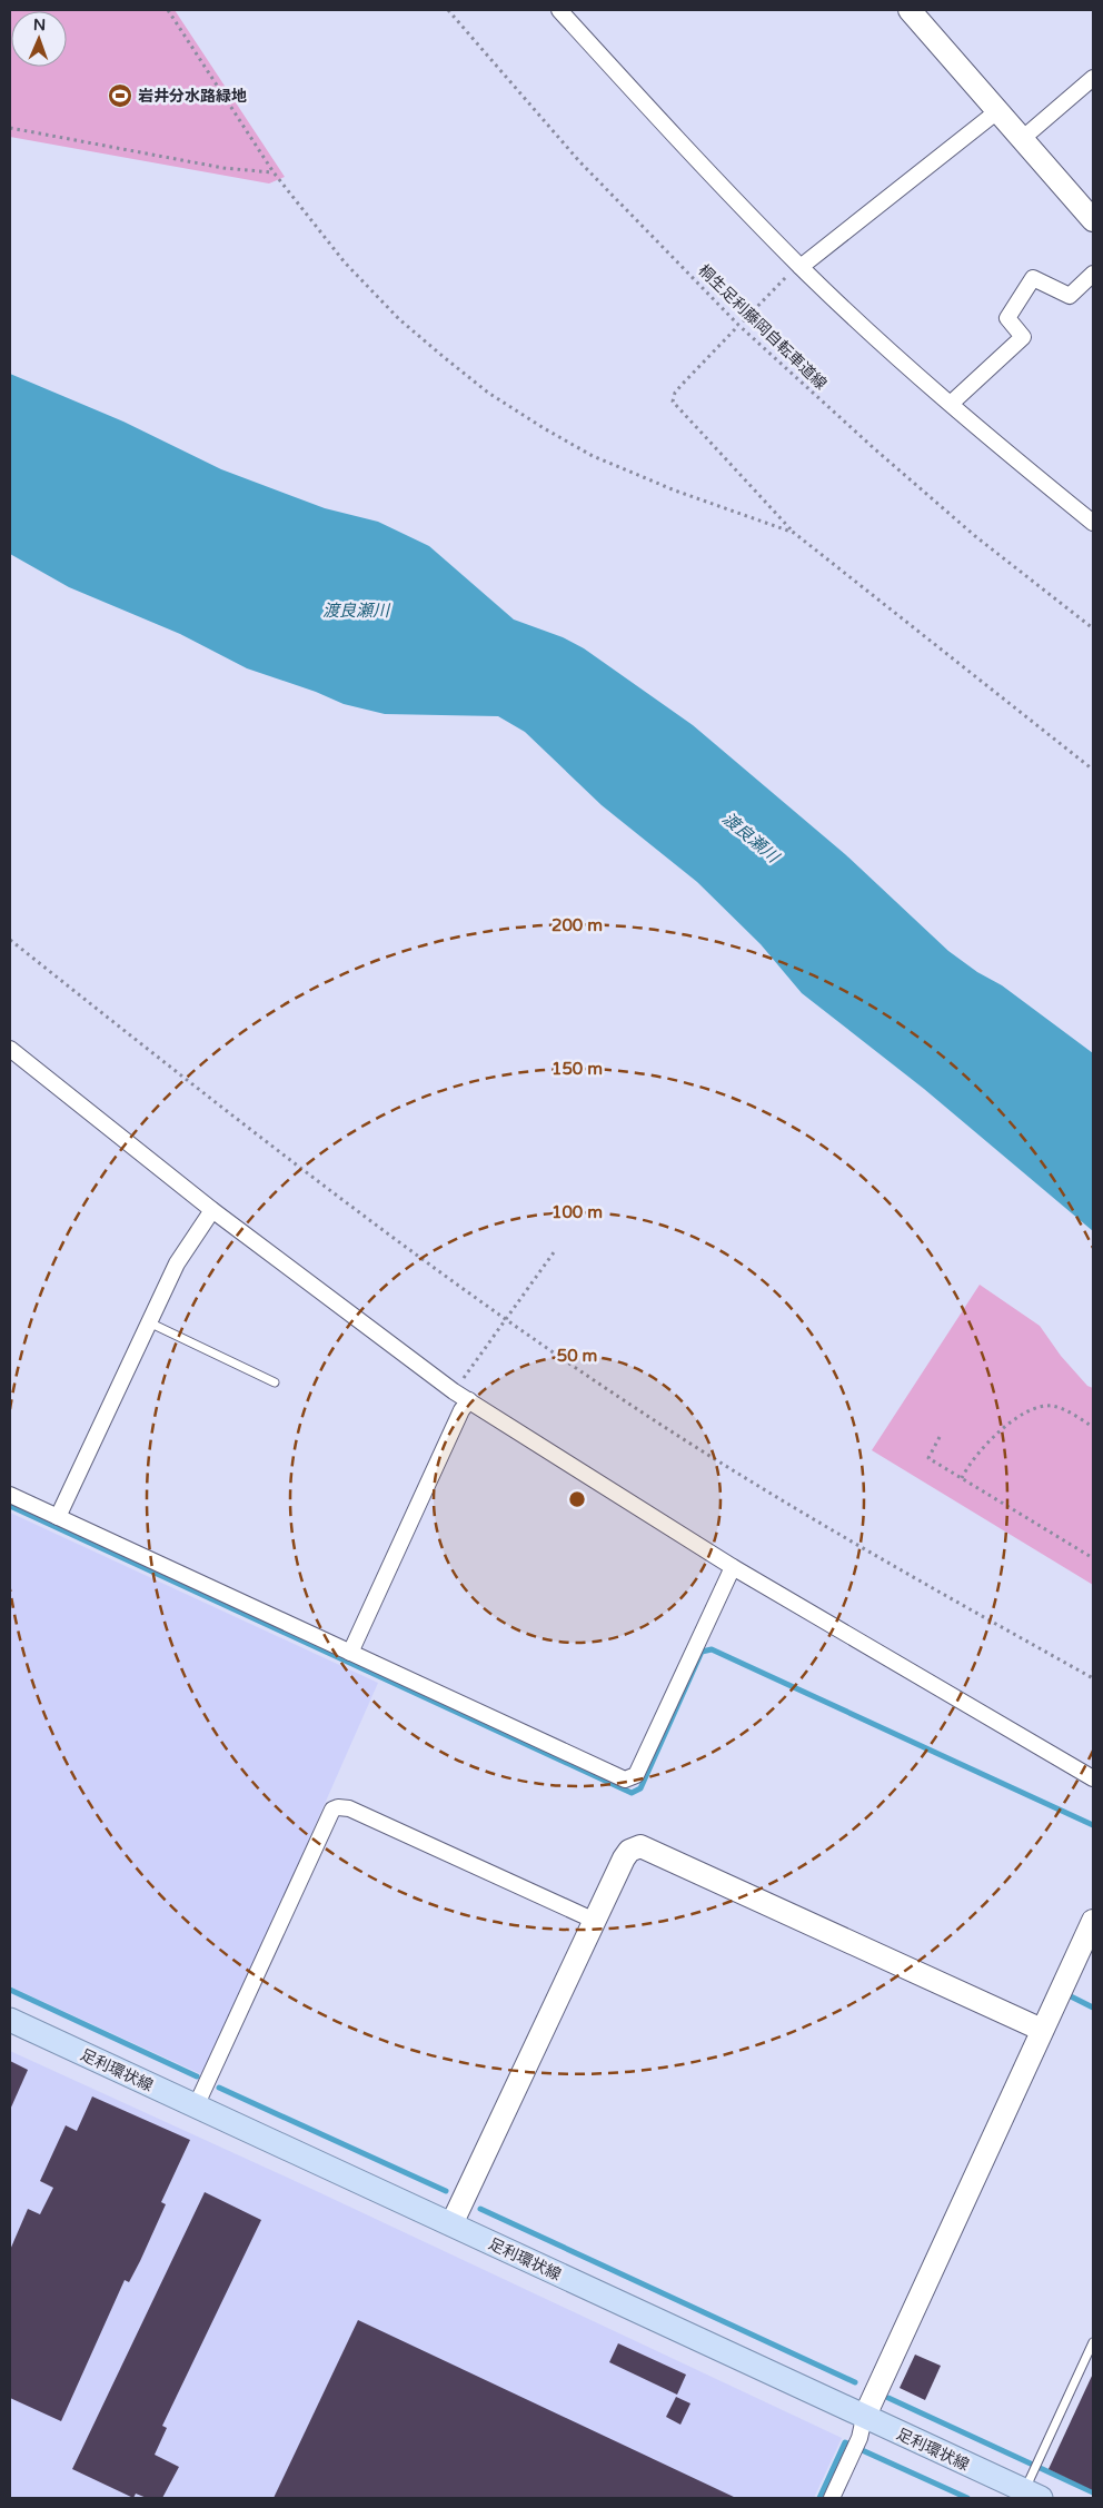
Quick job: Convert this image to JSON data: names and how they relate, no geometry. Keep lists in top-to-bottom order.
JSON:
{
  "streets": {
    "main road": ["足利環状線"],
    "path": ["桐生足利藤岡自転車道線"]
  },
  "water": ["渡良瀬川"],
  "places": {
    "sports": ["岩井分水路緑地"]
  },
  "north": "top",
  "rings": [
    "200 m",
    "150 m",
    "100 m",
    "50 m"
  ]
}
